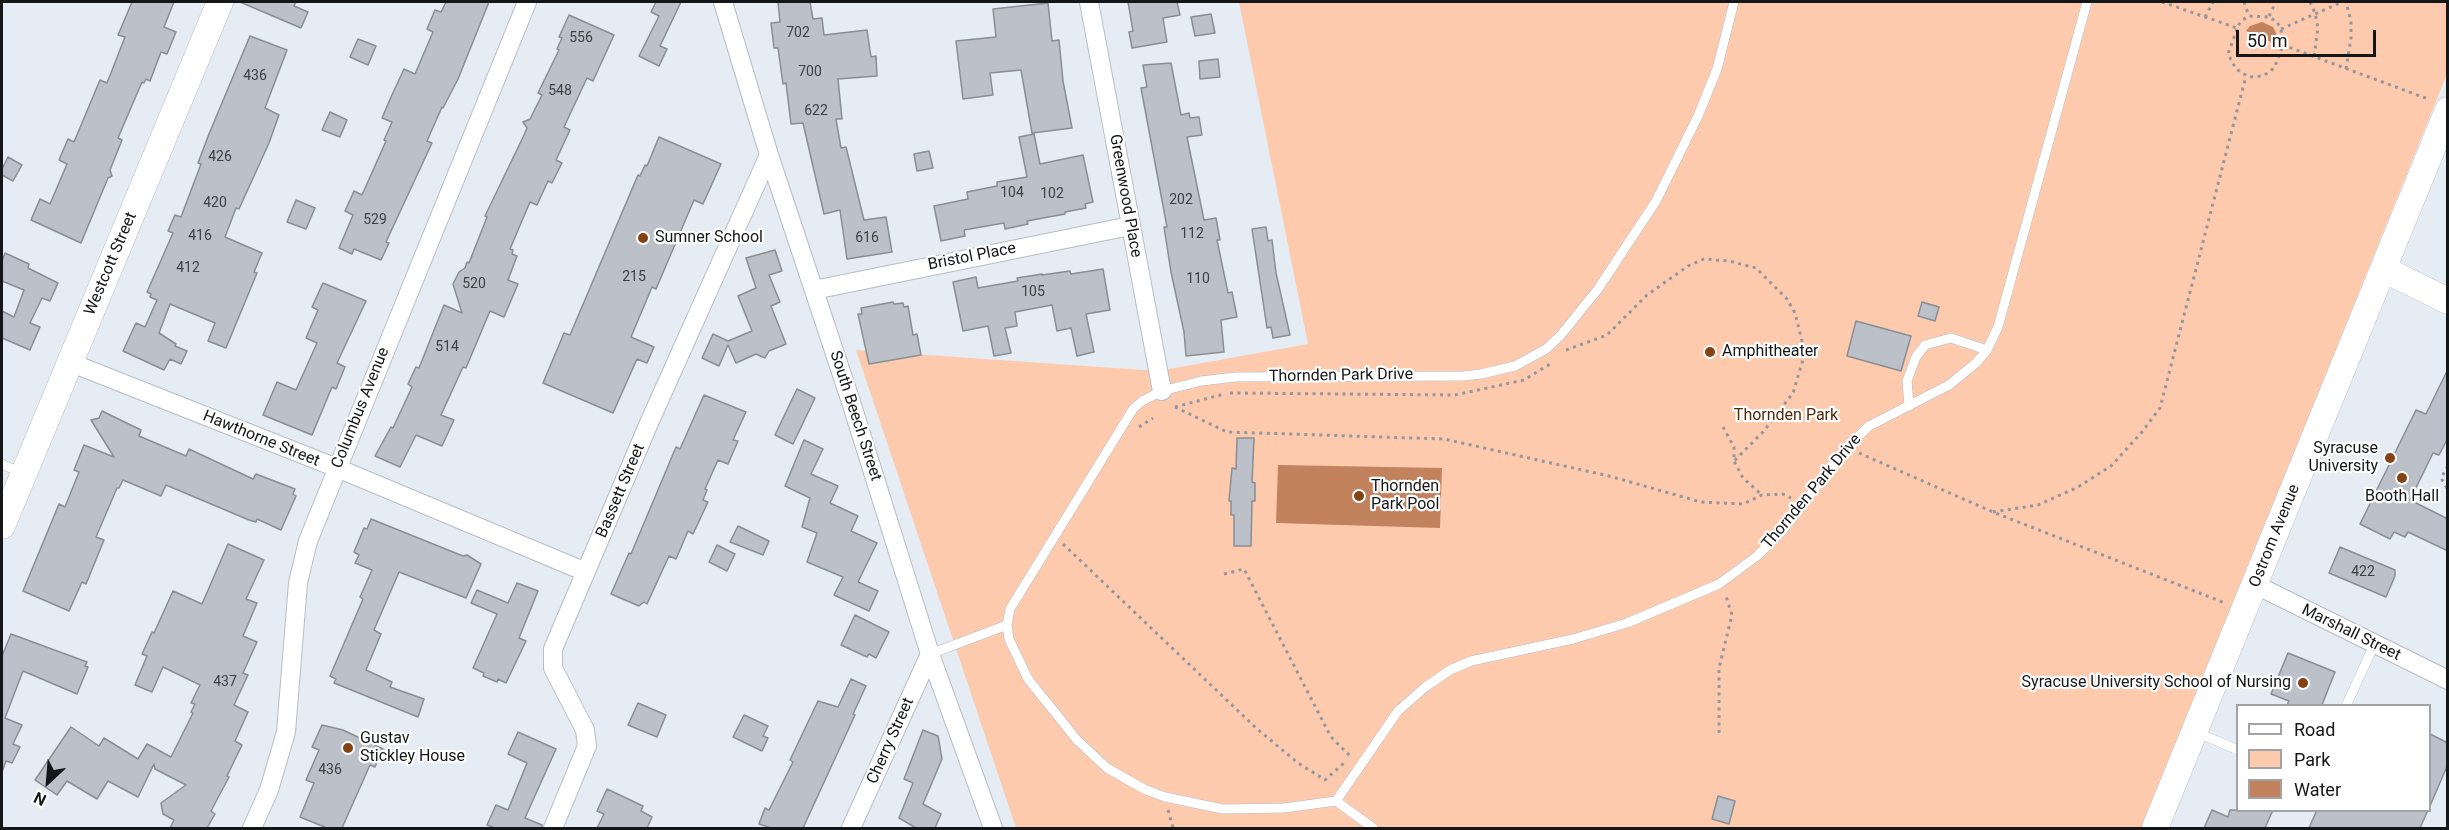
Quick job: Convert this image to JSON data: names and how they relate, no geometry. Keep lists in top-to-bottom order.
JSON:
{
  "streets": {
    "street": [
      "Greenwood Place",
      "Bristol Place",
      "Westcott Street",
      "Columbus Avenue",
      "South Beech Street",
      "Hawthorne Street",
      "Bassett Street",
      "Ostrom Avenue",
      "Marshall Street",
      "Cherry Street"
    ],
    "lane": ["Thornden Park Drive"]
  },
  "crossings": [
    ["Greenwood Place", "Bristol Place"],
    ["Greenwood Place", "Thornden Park Drive"],
    ["Bristol Place", "South Beech Street"],
    ["Westcott Street", "Hawthorne Street"],
    ["Columbus Avenue", "Hawthorne Street"],
    ["South Beech Street", "Bassett Street"],
    ["South Beech Street", "Cherry Street"],
    ["Hawthorne Street", "Bassett Street"],
    ["Ostrom Avenue", "Marshall Street"]
  ],
  "parks": ["Thornden Park"],
  "places": [
    "Sumner School",
    "Amphitheater",
    "Syracuse University",
    "Booth Hall",
    "Thornden Park Pool",
    "Syracuse University School of Nursing",
    "Gustav Stickley House"
  ],
  "house_numbers": [
    "702",
    "556",
    "700",
    "436",
    "548",
    "622",
    "426",
    "104",
    "102",
    "202",
    "420",
    "529",
    "112",
    "416",
    "616",
    "412",
    "215",
    "110",
    "520",
    "105",
    "514",
    "422",
    "437",
    "436"
  ],
  "legend": ["Road", "Park", "Water"],
  "scale_bar": "50 m",
  "north": "bottom left"
}
